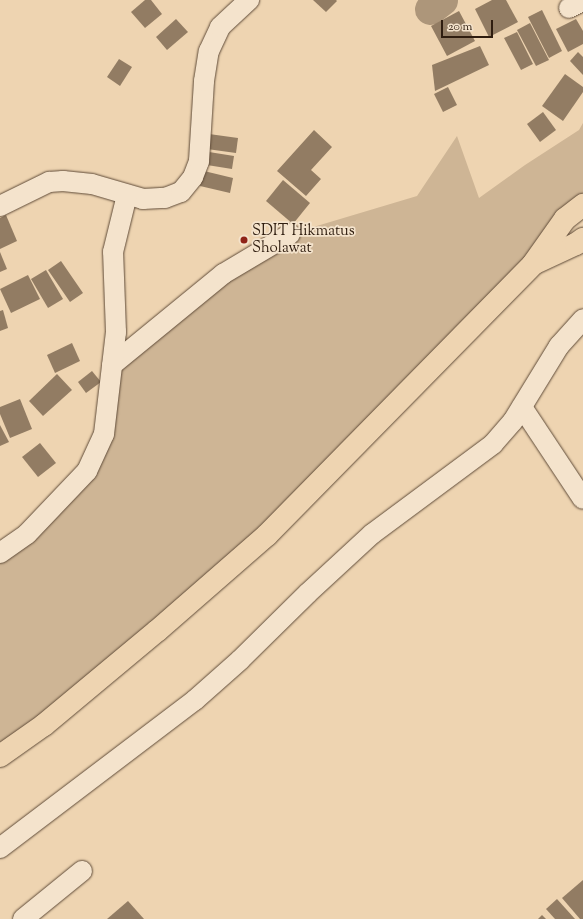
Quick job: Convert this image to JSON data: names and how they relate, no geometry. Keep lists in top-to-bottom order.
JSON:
{
  "places": ["SDIT Hikmatus Sholawat"],
  "scale_bar": "20 m"
}
